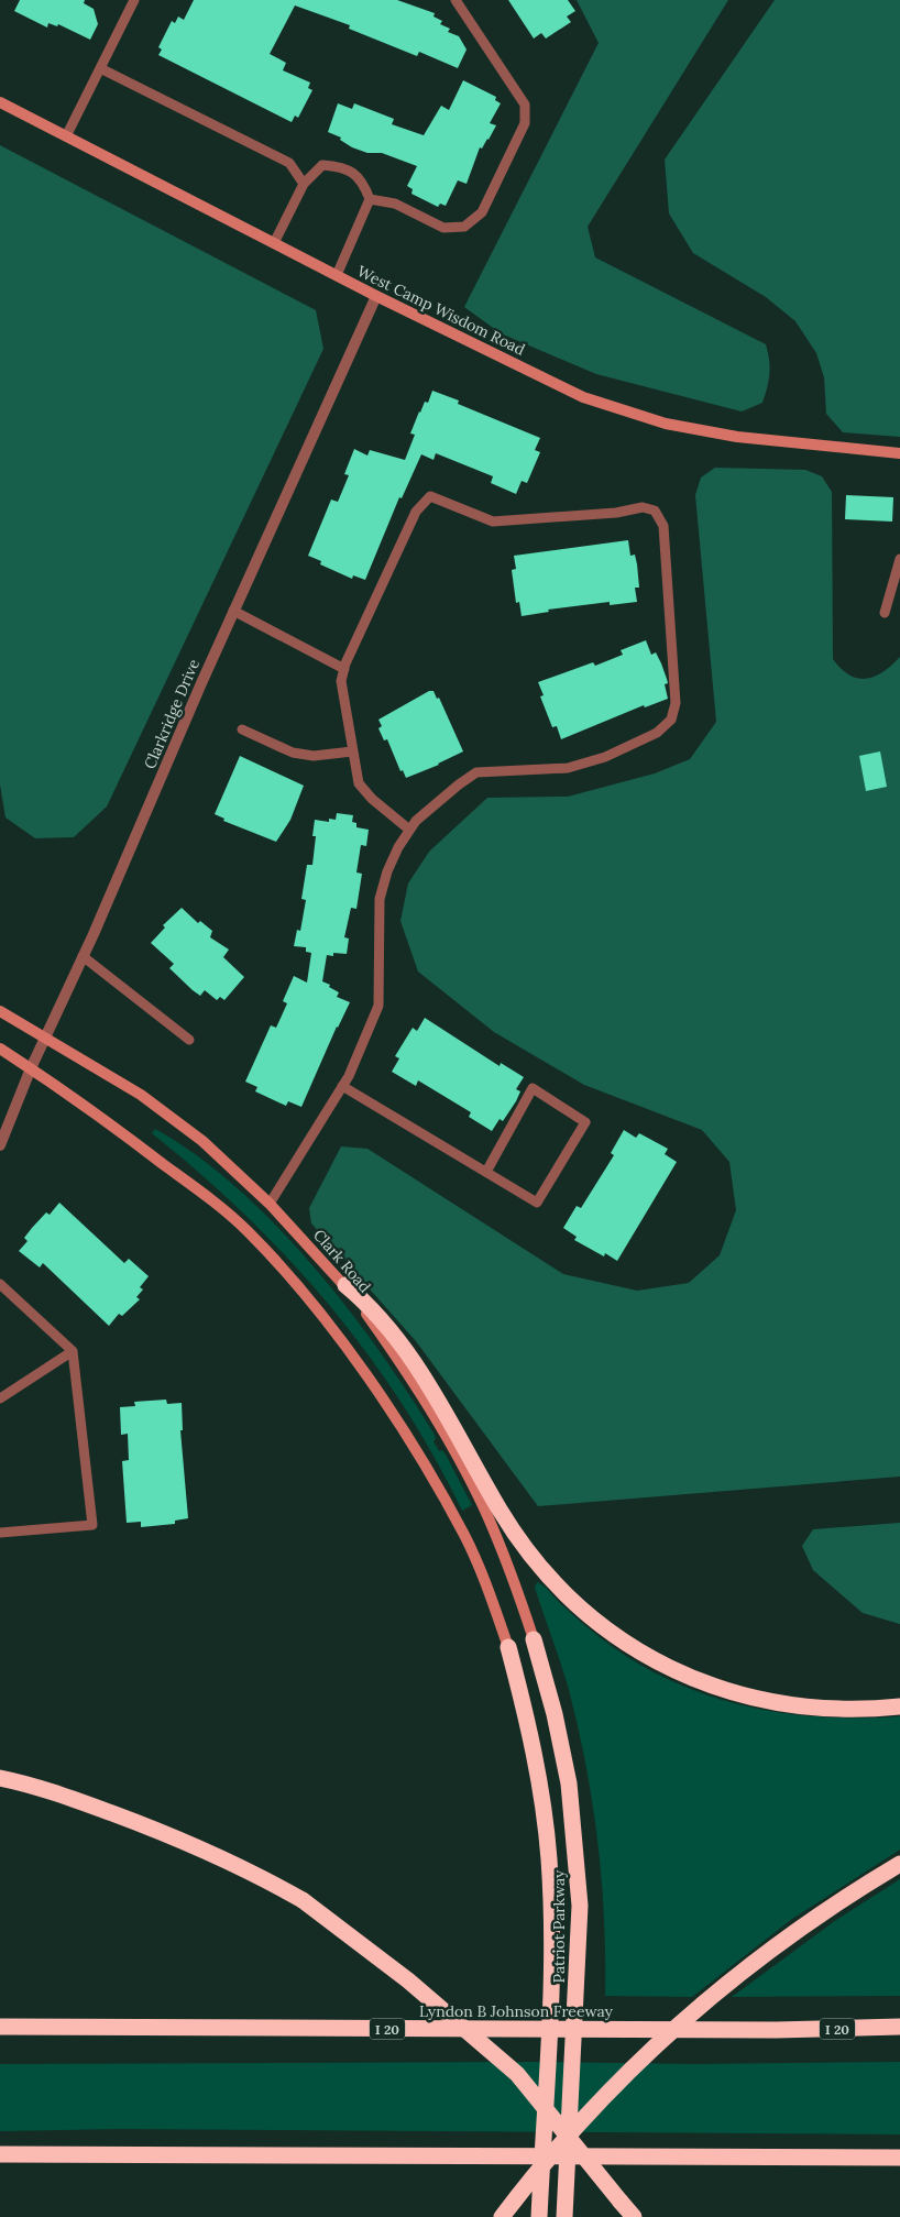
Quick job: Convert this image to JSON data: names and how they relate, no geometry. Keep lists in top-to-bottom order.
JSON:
{
  "streets": {
    "highway": ["Patriot Parkway", "Lyndon B Johnson Freeway", "I 20"],
    "main road": ["West Camp Wisdom Road", "Clark Road"],
    "street": ["Clarkridge Drive"]
  },
  "crossings": [
    ["West Camp Wisdom Road", "Clarkridge Drive"],
    ["Clarkridge Drive", "Clark Road"],
    ["Clark Road", "Patriot Parkway"]
  ]
}
